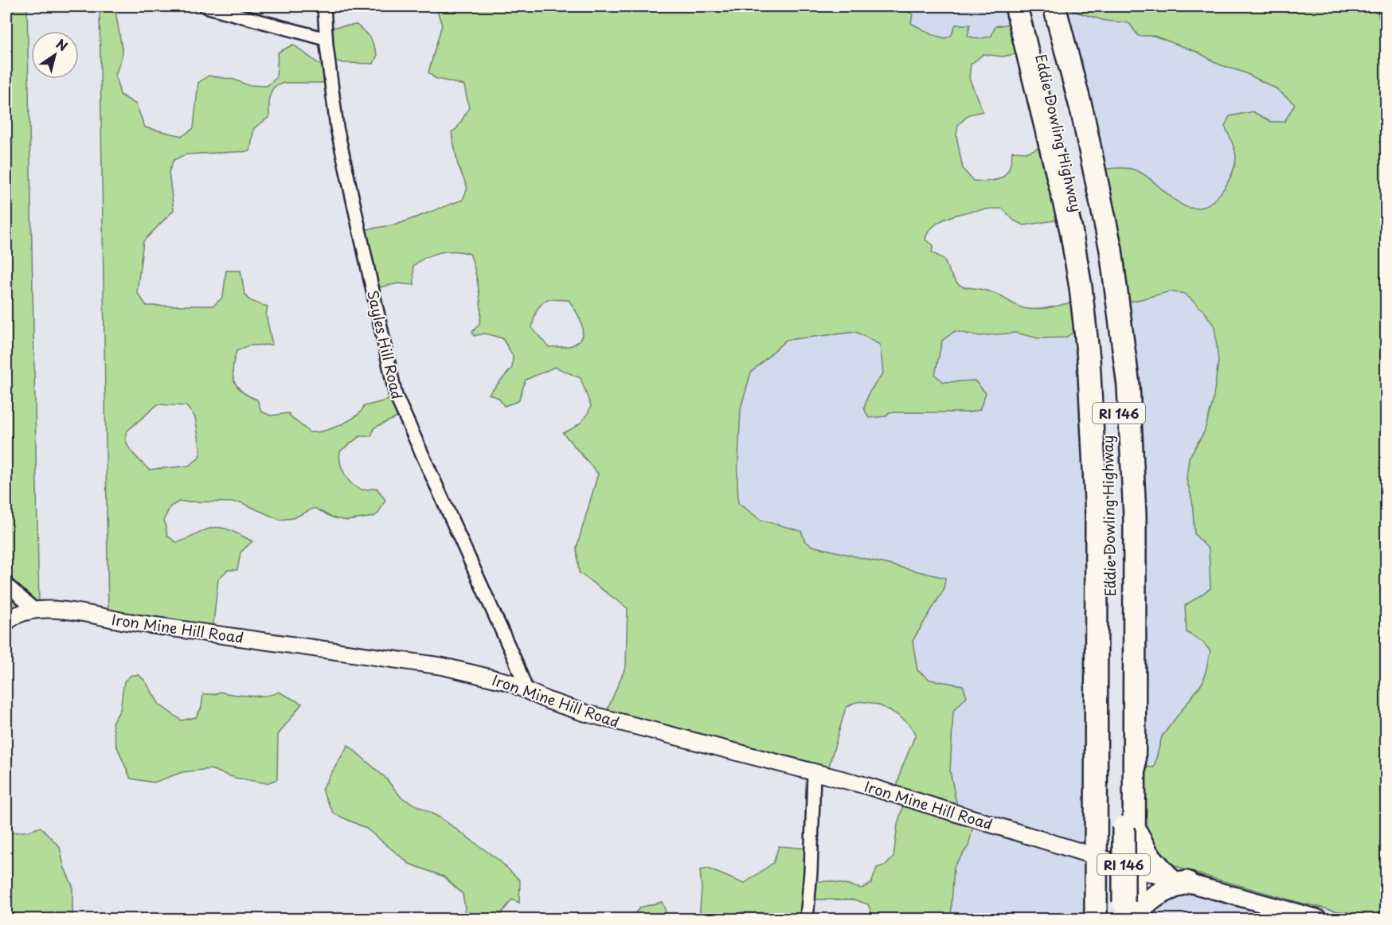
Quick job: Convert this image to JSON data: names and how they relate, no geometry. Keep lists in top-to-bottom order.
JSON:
{
  "streets": {
    "highway": ["Eddie Dowling Highway", "RI 146"],
    "street": ["Sayles Hill Road", "Iron Mine Hill Road"]
  },
  "crossings": [
    ["Sayles Hill Road", "Iron Mine Hill Road"]
  ],
  "north": "top right"
}
